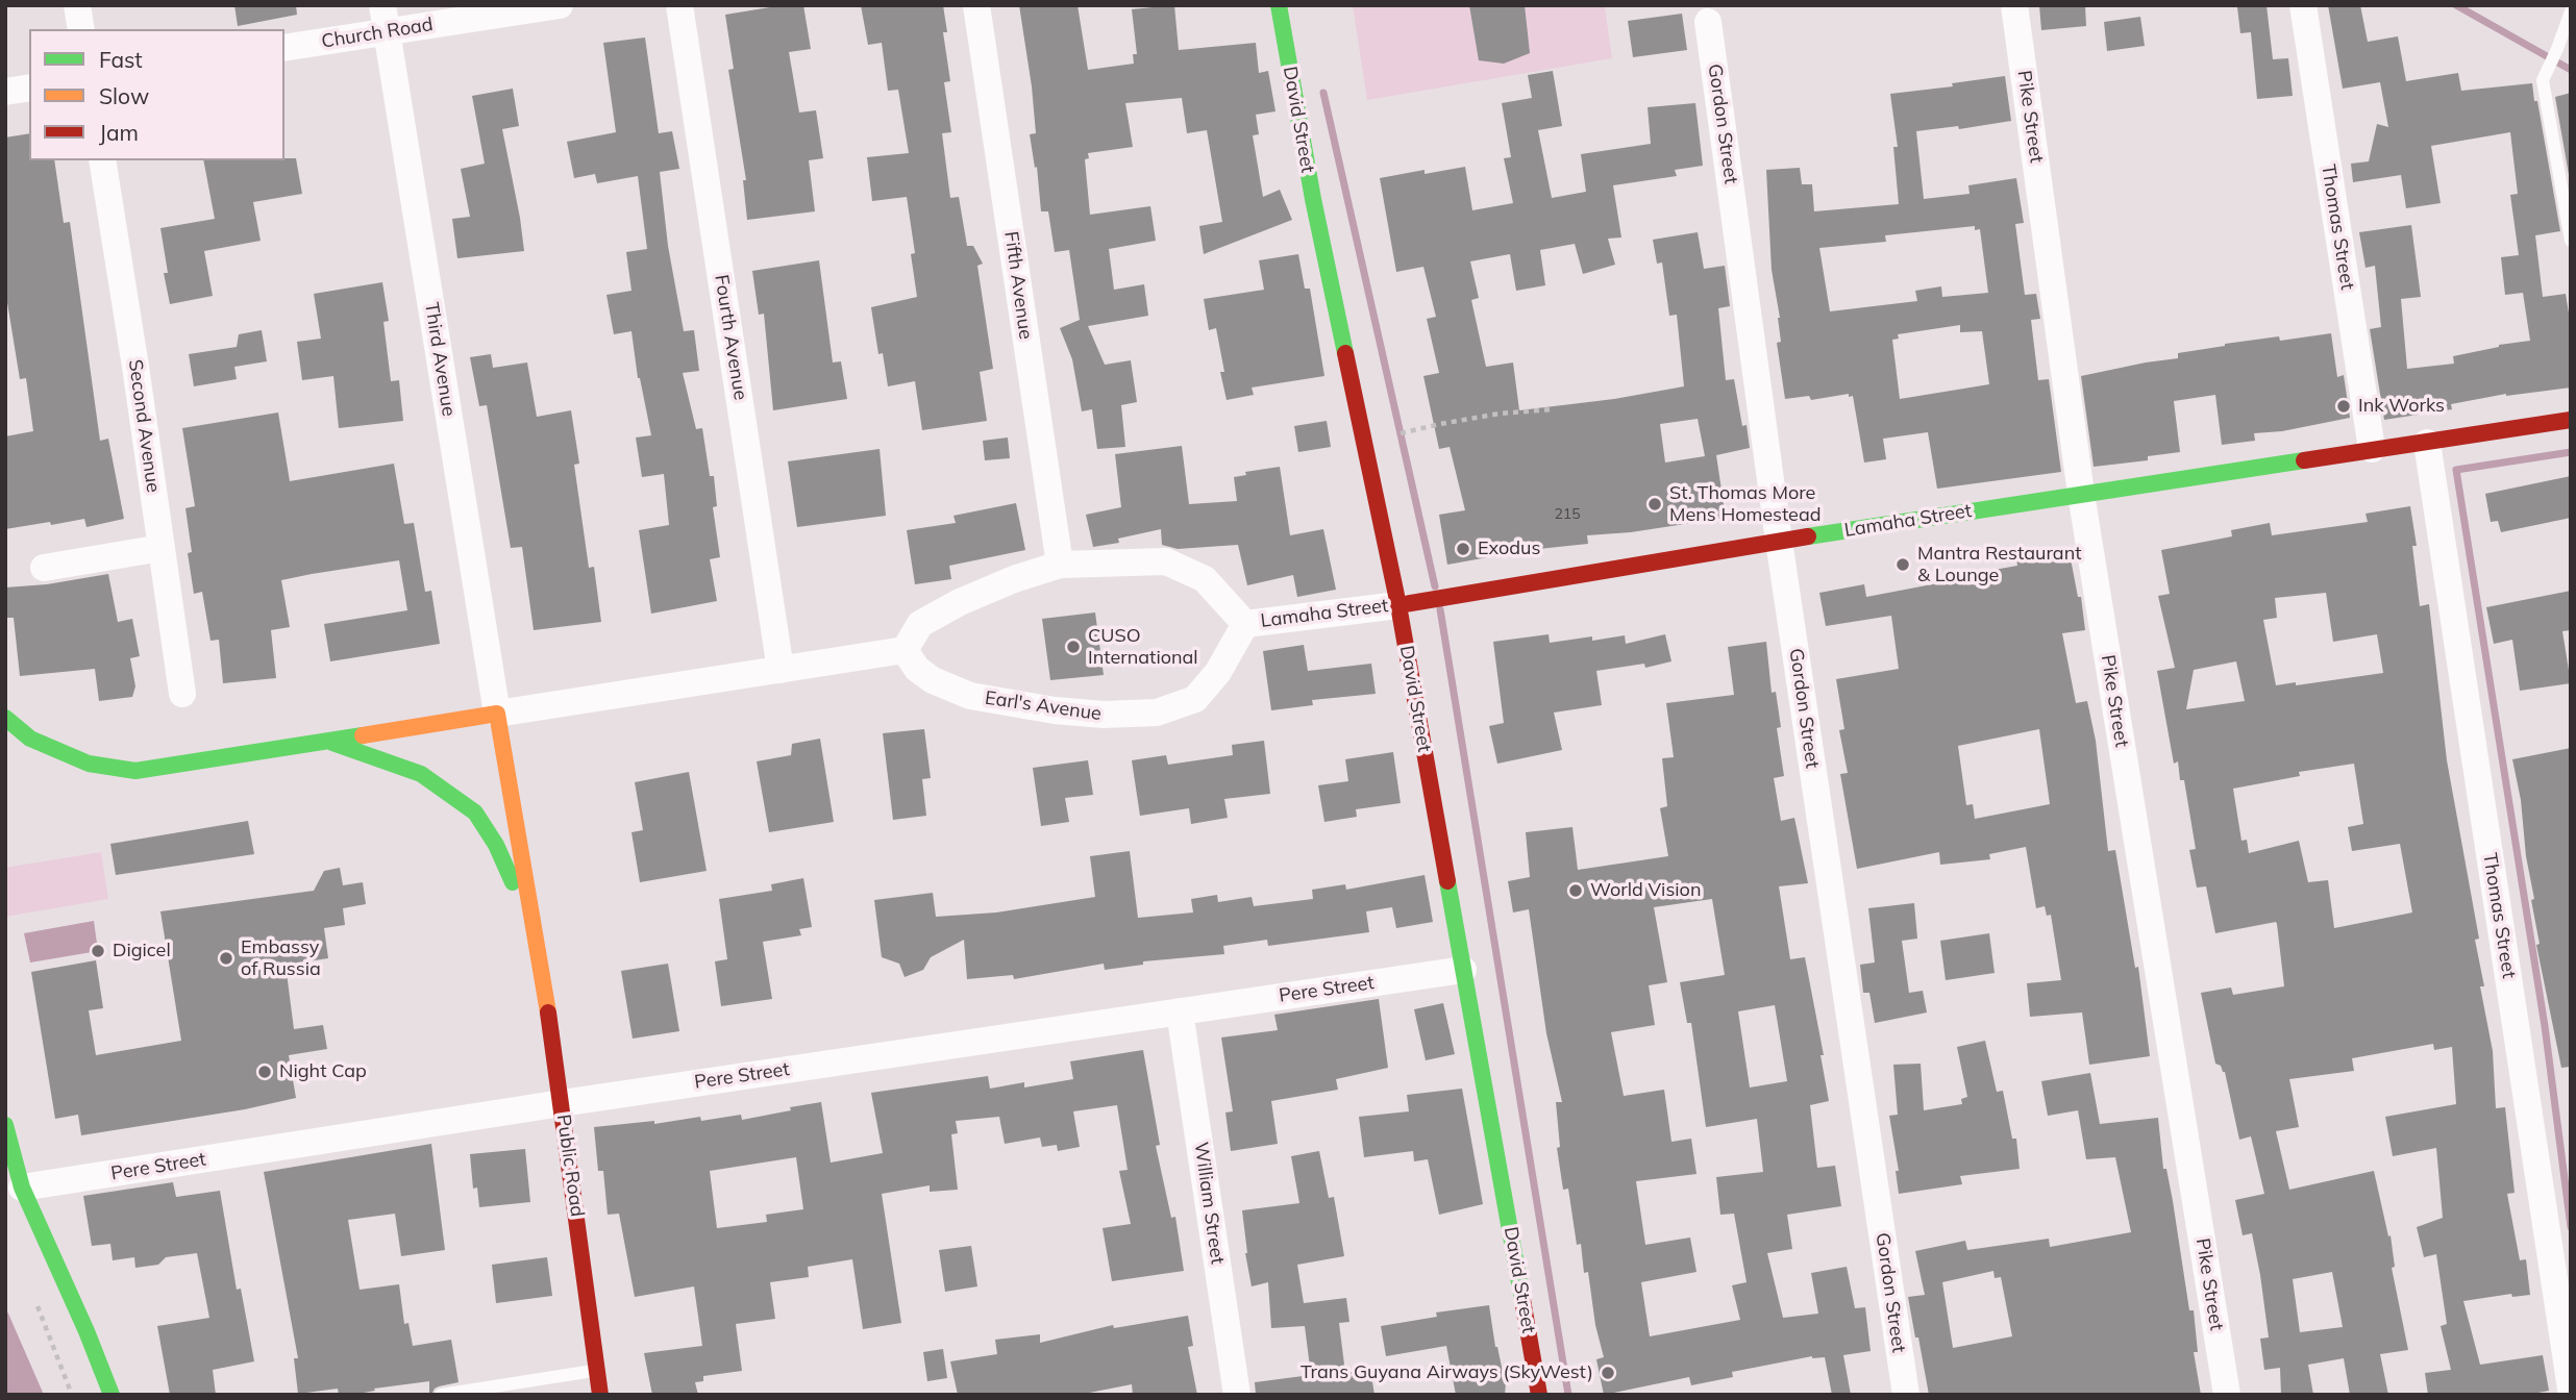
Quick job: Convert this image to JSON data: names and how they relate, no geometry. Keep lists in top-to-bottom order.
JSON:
{
  "streets": {
    "street": [
      "Church Road",
      "Pike Street",
      "David Street",
      "Gordon Street",
      "Thomas Street",
      "Fifth Avenue",
      "Fourth Avenue",
      "Third Avenue",
      "Second Avenue",
      "Lamaha Street",
      "Earl's Avenue",
      "Pere Street",
      "Public Road",
      "William Street"
    ]
  },
  "crossings": [
    ["Church Road", "Third Avenue"],
    ["Pike Street", "Lamaha Street"],
    ["David Street", "Lamaha Street"],
    ["David Street", "Pere Street"],
    ["Gordon Street", "Lamaha Street"],
    ["Thomas Street", "Lamaha Street"],
    ["Lamaha Street", "Earl's Avenue"],
    ["Pere Street", "Public Road"],
    ["Pere Street", "William Street"]
  ],
  "places": [
    "Ink Works",
    "St. Thomas More Mens Homestead",
    "Exodus",
    "Mantra Restaurant & Lounge",
    "CUSO International",
    "World Vision",
    "Digicel",
    "Embassy of Russia",
    "Night Cap",
    "Trans Guyana Airways (SkyWest)"
  ],
  "house_numbers": ["215"],
  "legend": ["Fast", "Slow", "Jam"]
}
